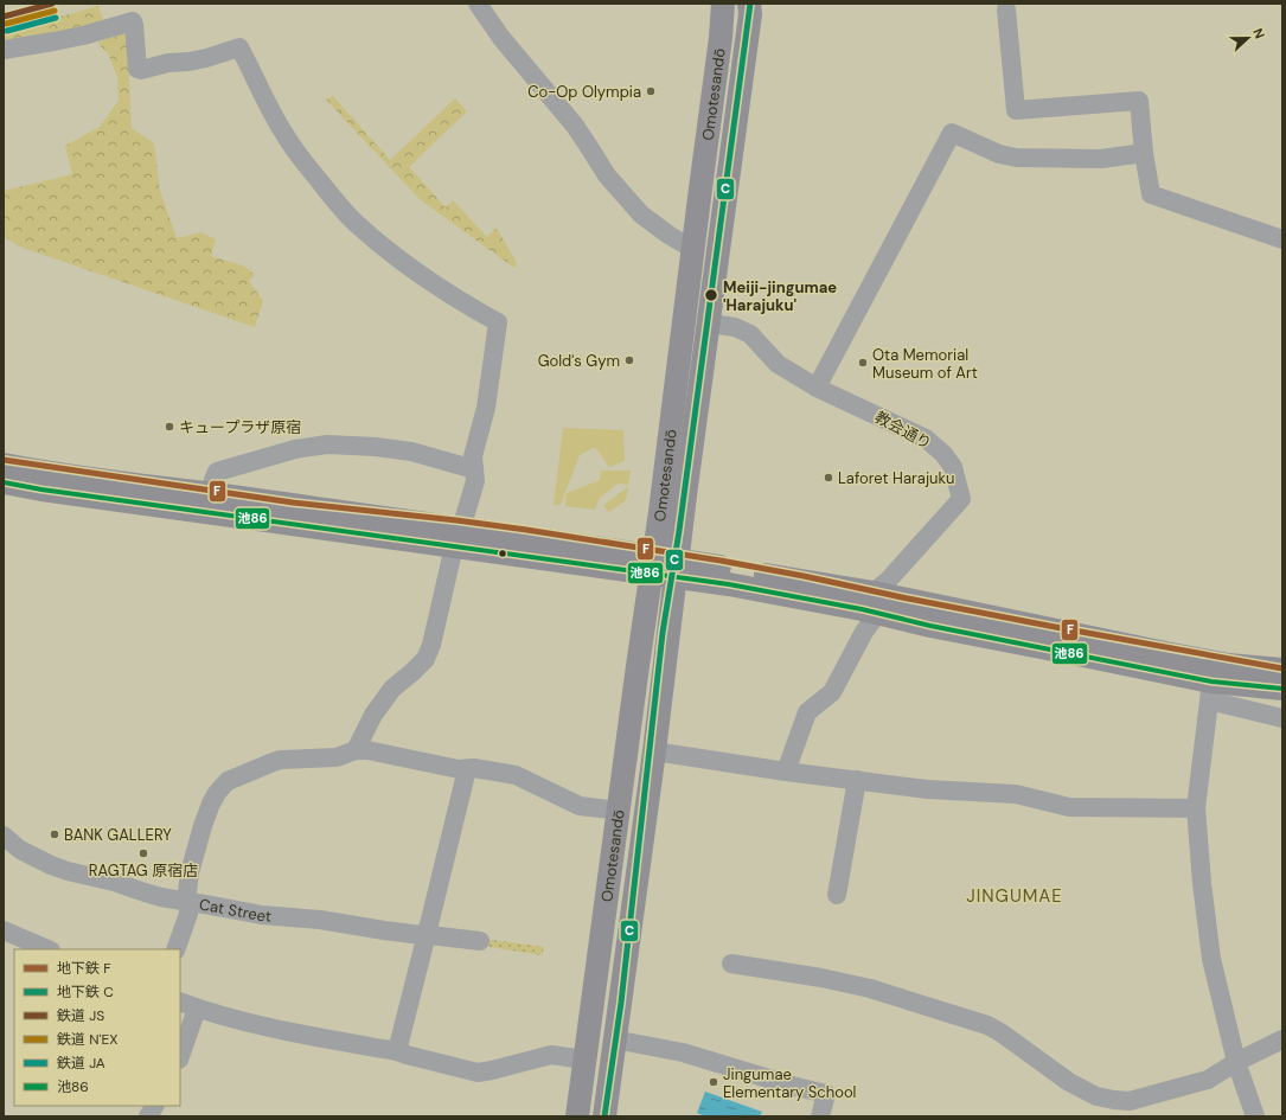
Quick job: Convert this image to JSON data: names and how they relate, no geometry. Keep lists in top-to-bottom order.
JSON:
{
  "streets": {
    "main road": ["Omotesandō"],
    "street": ["教会通り", "Cat Street"]
  },
  "crossings": [
    ["Omotesandō", "教会通り"]
  ],
  "districts": ["JINGUMAE"],
  "places": [
    "Co-Op Olympia",
    "Meiji-jingumae 'Harajuku'",
    "Gold's Gym",
    "Ota Memorial Museum of Art",
    "キュープラザ原宿",
    "Laforet Harajuku",
    "BANK GALLERY",
    "RAGTAG 原宿店",
    "Jingumae Elementary School"
  ],
  "lines": [
    "metro line C",
    "rail line JS",
    "rail line N'EX",
    "rail line JA",
    "metro line F",
    "transit line 池86"
  ],
  "legend": [
    "地下鉄 F",
    "地下鉄 C",
    "鉄道 JS",
    "鉄道 N'EX",
    "鉄道 JA",
    "池86"
  ],
  "north": "right"
}
